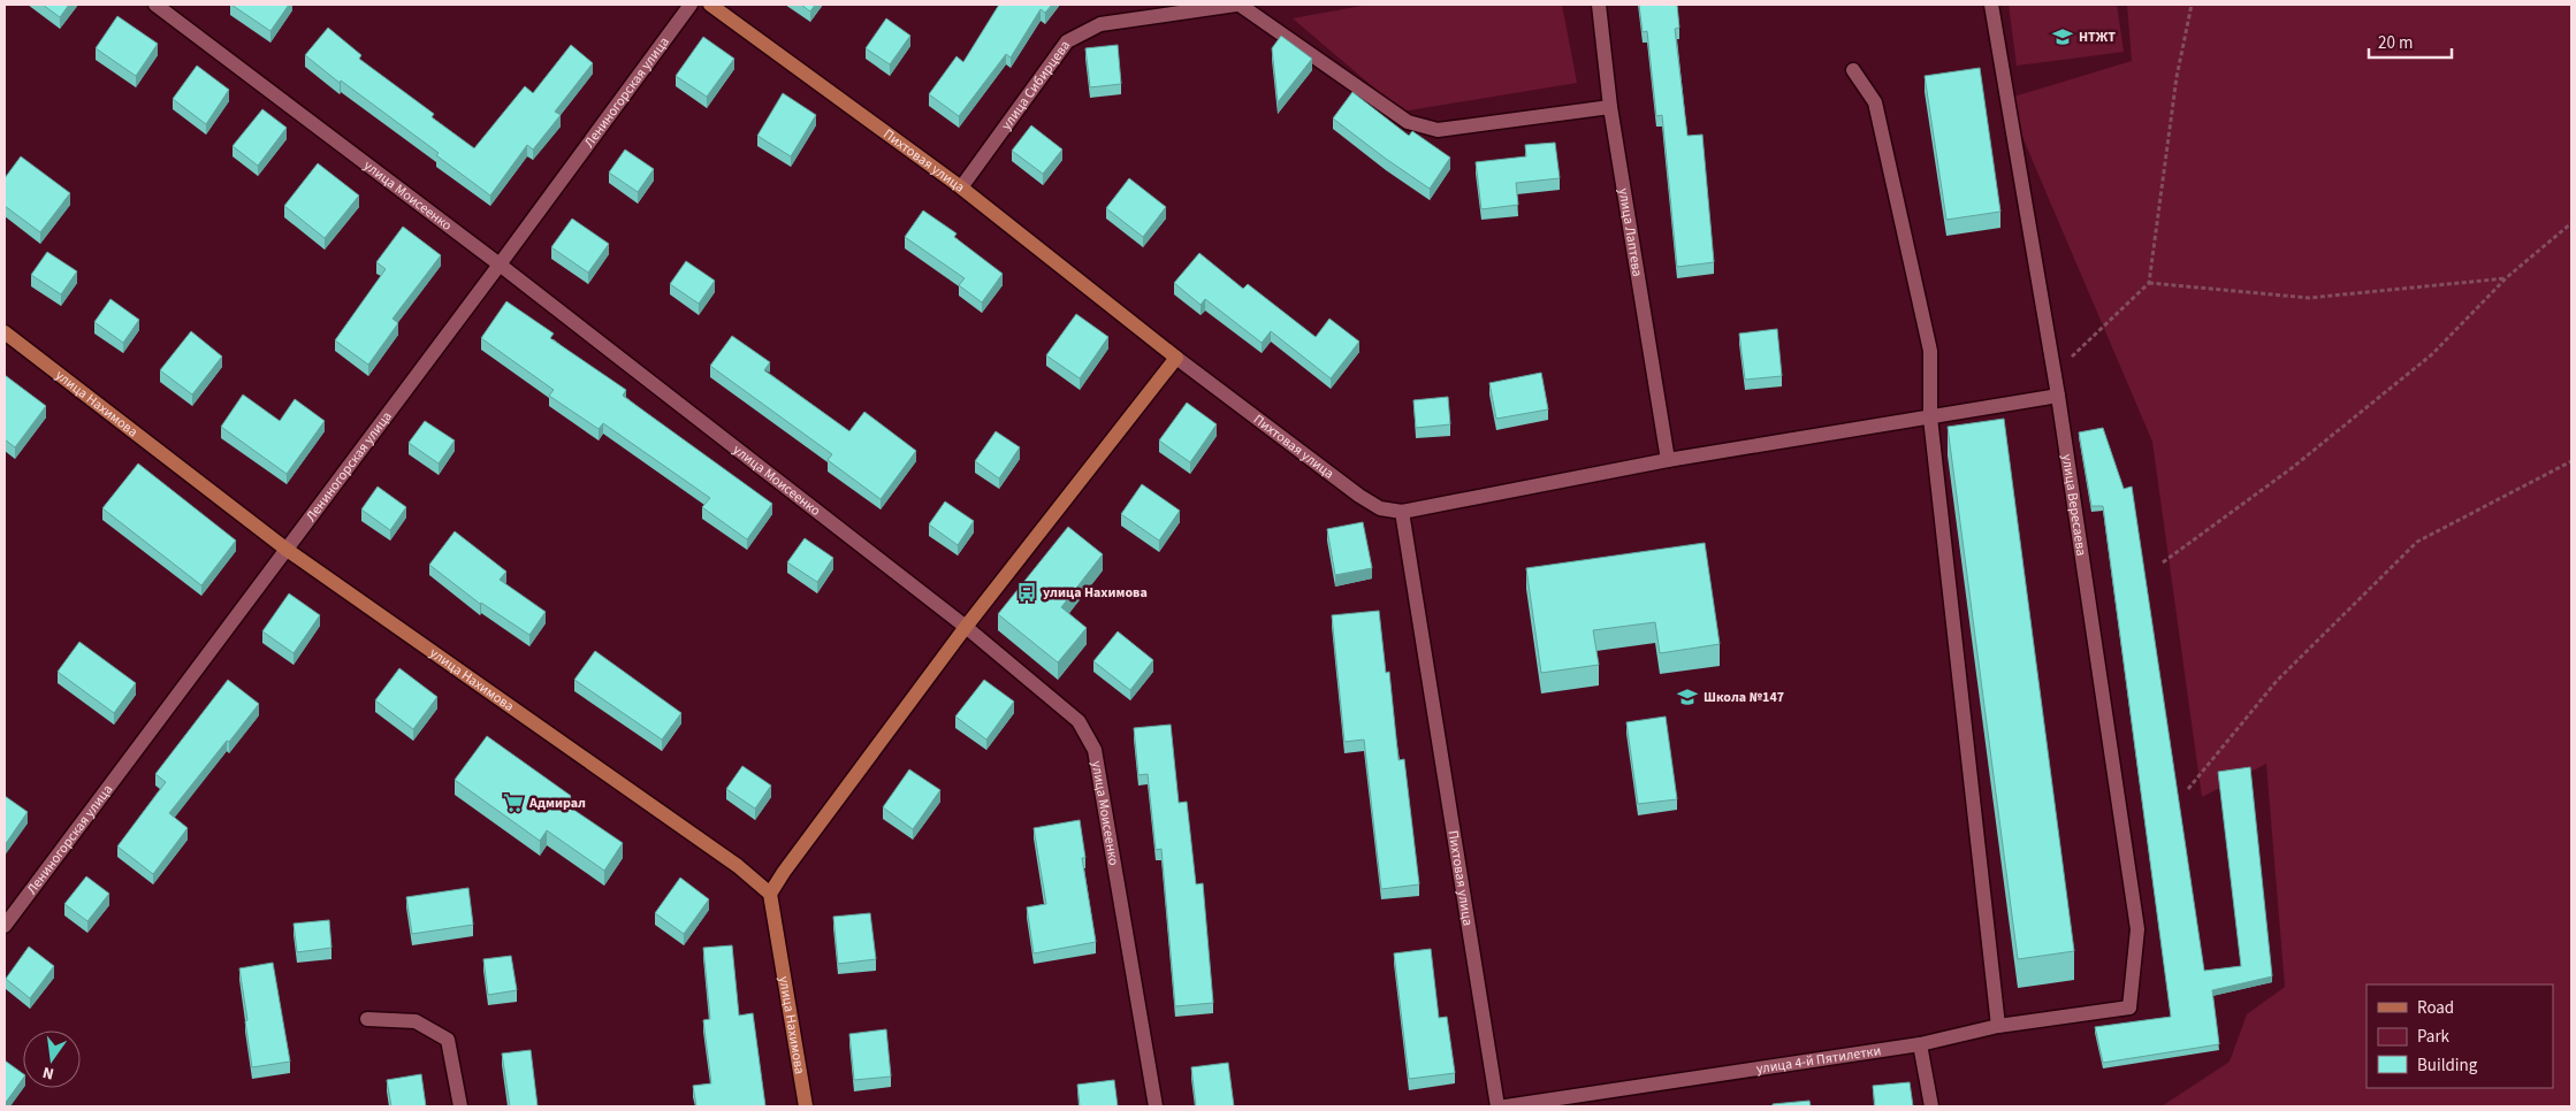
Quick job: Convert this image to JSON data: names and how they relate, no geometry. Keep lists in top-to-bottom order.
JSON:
{
  "streets": {
    "street": [
      "улица Сибирцева",
      "Лениногорская улица",
      "Пихтовая улица",
      "улица Моисеенко",
      "улица Лаптева",
      "улица Нахимова",
      "улица Вересаева",
      "улица 4-й Пятилетки"
    ]
  },
  "crossings": [
    ["улица Сибирцева", "Пихтовая улица"],
    ["Лениногорская улица", "улица Моисеенко"],
    ["Лениногорская улица", "улица Нахимова"],
    ["улица Вересаева", "улица 4-й Пятилетки"]
  ],
  "places": {
    "school or university": ["НТЖТ", "Школа №147"],
    "bus stop": ["улица Нахимова"],
    "supermarket": ["Адмирал"]
  },
  "legend": ["Road", "Park", "Building"],
  "scale_bar": "20 m",
  "north": "bottom"
}
